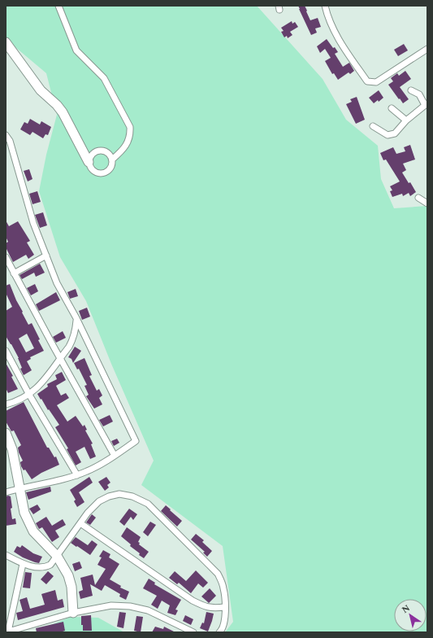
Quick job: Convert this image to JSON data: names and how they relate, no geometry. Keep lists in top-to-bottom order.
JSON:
{
  "north": "top left"
}
